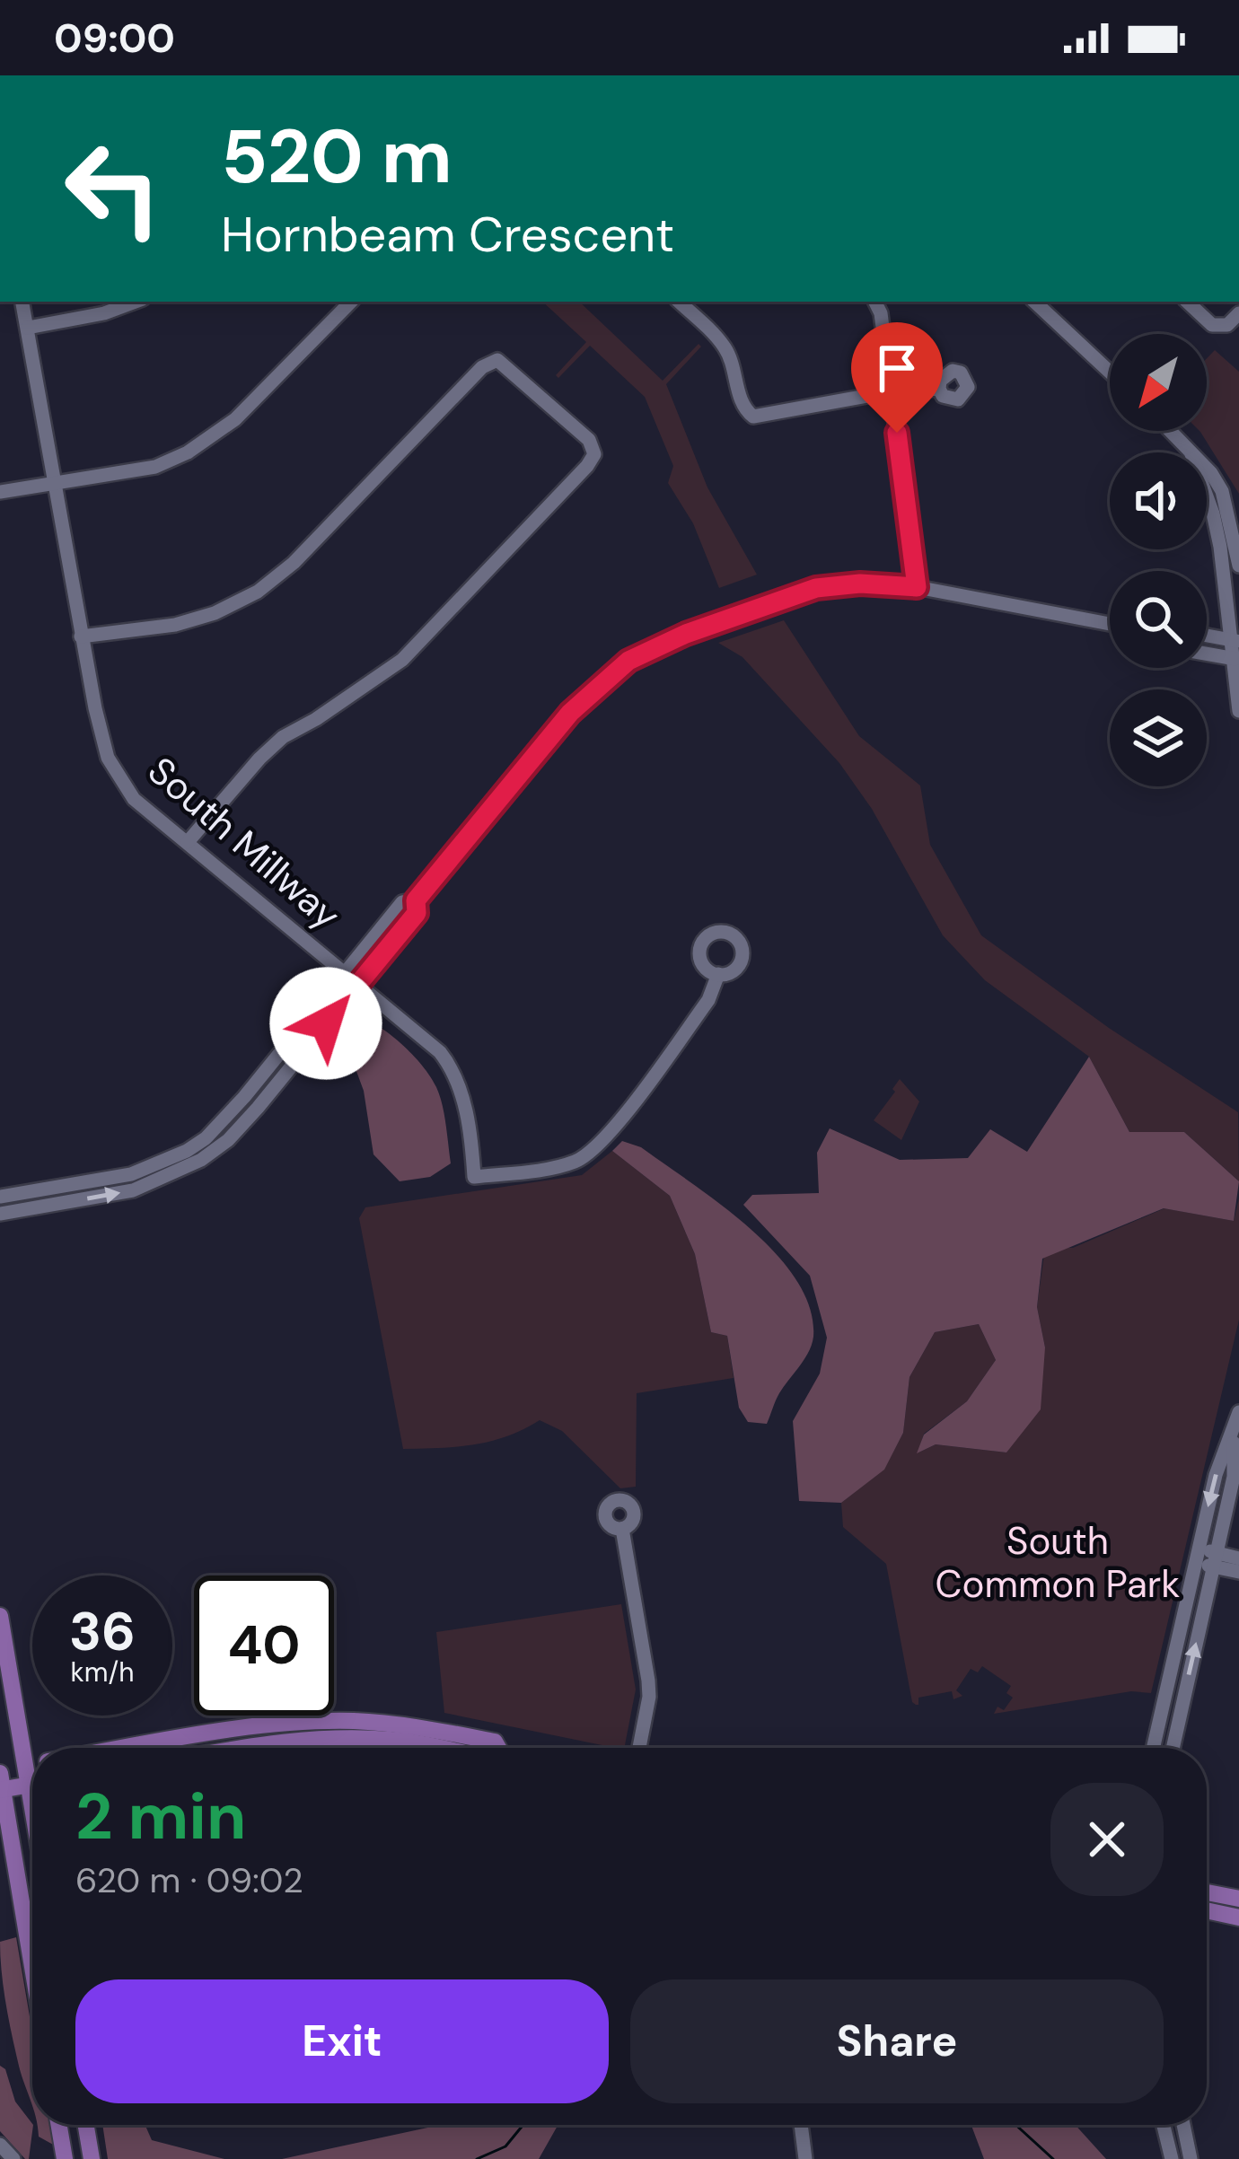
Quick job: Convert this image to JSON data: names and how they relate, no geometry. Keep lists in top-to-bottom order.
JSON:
{
  "streets": {
    "street": ["South Millway"]
  },
  "parks": ["South Common Park"],
  "north": "bottom left",
  "page": {
    "status": "09:00",
    "turn": ["520 m", "Hornbeam Crescent"],
    "speed": "36 km/h",
    "limit": "40",
    "heading": ["2 min", "620 m · 09:02"],
    "buttons": ["Exit", "Share"]
  }
}
